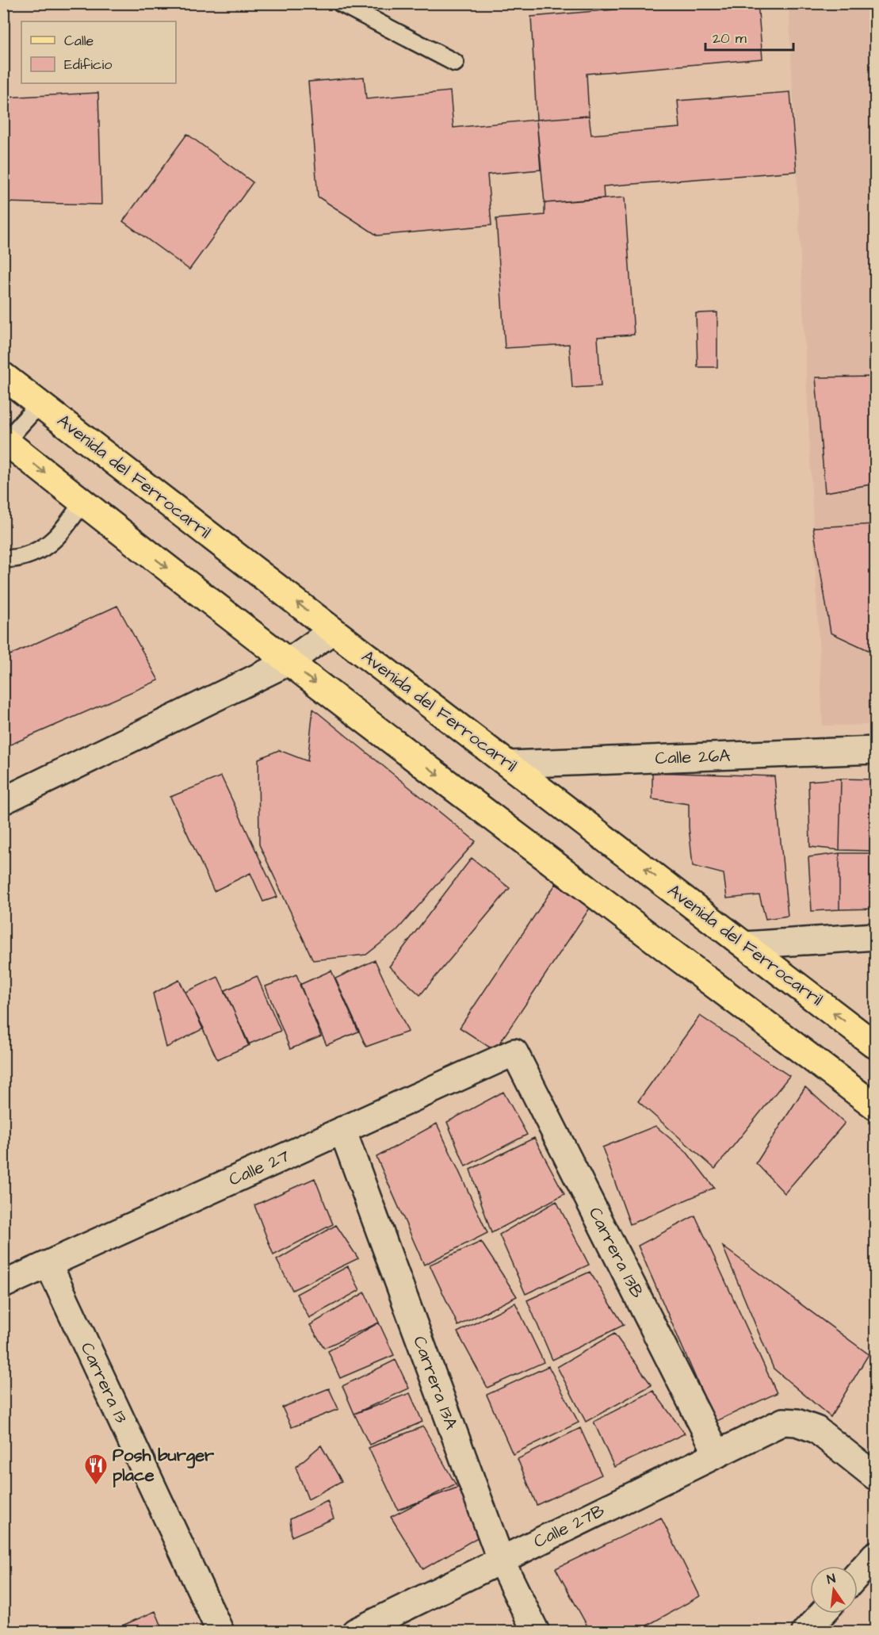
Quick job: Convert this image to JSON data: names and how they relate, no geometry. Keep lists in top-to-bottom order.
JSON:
{
  "streets": {
    "main road": ["Avenida del Ferrocarril"],
    "street": [
      "Calle 26A",
      "Calle 27",
      "Carrera 13B",
      "Carrera 13",
      "Carrera 13A",
      "Calle 27B"
    ]
  },
  "crossings": [
    ["Avenida del Ferrocarril", "Calle 26A"],
    ["Calle 27", "Carrera 13B"],
    ["Calle 27", "Carrera 13"],
    ["Calle 27", "Carrera 13A"],
    ["Carrera 13B", "Calle 27B"],
    ["Carrera 13A", "Calle 27B"]
  ],
  "places": {
    "restaurant": ["Posh burger place"]
  },
  "legend": ["Calle", "Edificio"],
  "scale_bar": "20 m",
  "north": "top"
}
